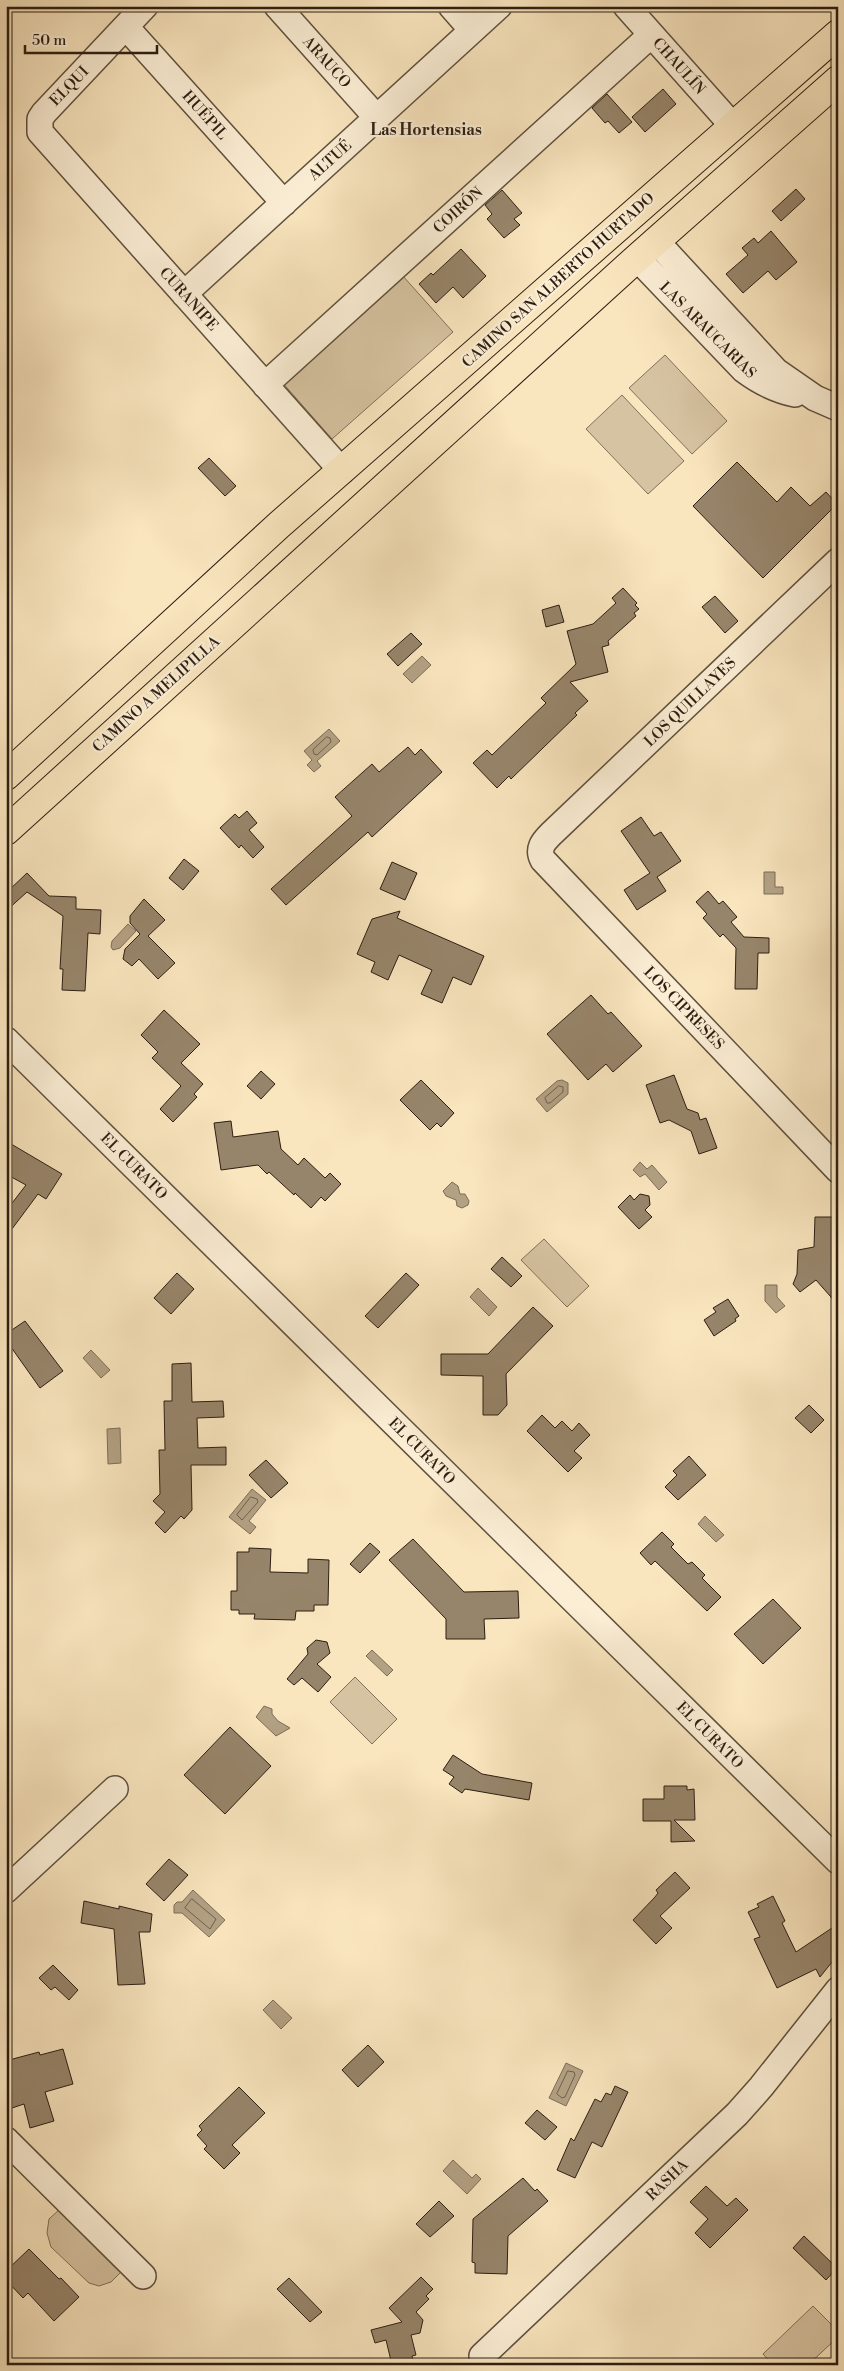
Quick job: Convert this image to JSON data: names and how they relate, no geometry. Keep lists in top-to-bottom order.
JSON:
{
  "streets": {
    "main road": ["CAMINO SAN ALBERTO HURTADO", "CAMINO A MELIPILLA"],
    "street": [
      "ARAUCO",
      "CHAULÍN",
      "ELQUI",
      "HUÉPIL",
      "ALTUÉ",
      "COIRÓN",
      "CURANIPE",
      "LAS ARAUCARIAS",
      "LOS QUILLAYES",
      "LOS CIPRESES",
      "EL CURATO",
      "RASHA"
    ]
  },
  "crossings": [
    ["ARAUCO", "ALTUÉ"],
    ["CHAULÍN", "COIRÓN"],
    ["CHAULÍN", "CAMINO SAN ALBERTO HURTADO"],
    ["ELQUI", "HUÉPIL"],
    ["ELQUI", "CURANIPE"],
    ["HUÉPIL", "ALTUÉ"],
    ["ALTUÉ", "CURANIPE"],
    ["COIRÓN", "CURANIPE"],
    ["CAMINO SAN ALBERTO HURTADO", "CURANIPE"],
    ["LAS ARAUCARIAS", "CAMINO A MELIPILLA"],
    ["LOS QUILLAYES", "LOS CIPRESES"]
  ],
  "districts": ["Las Hortensias"],
  "scale_bar": "50 m"
}
